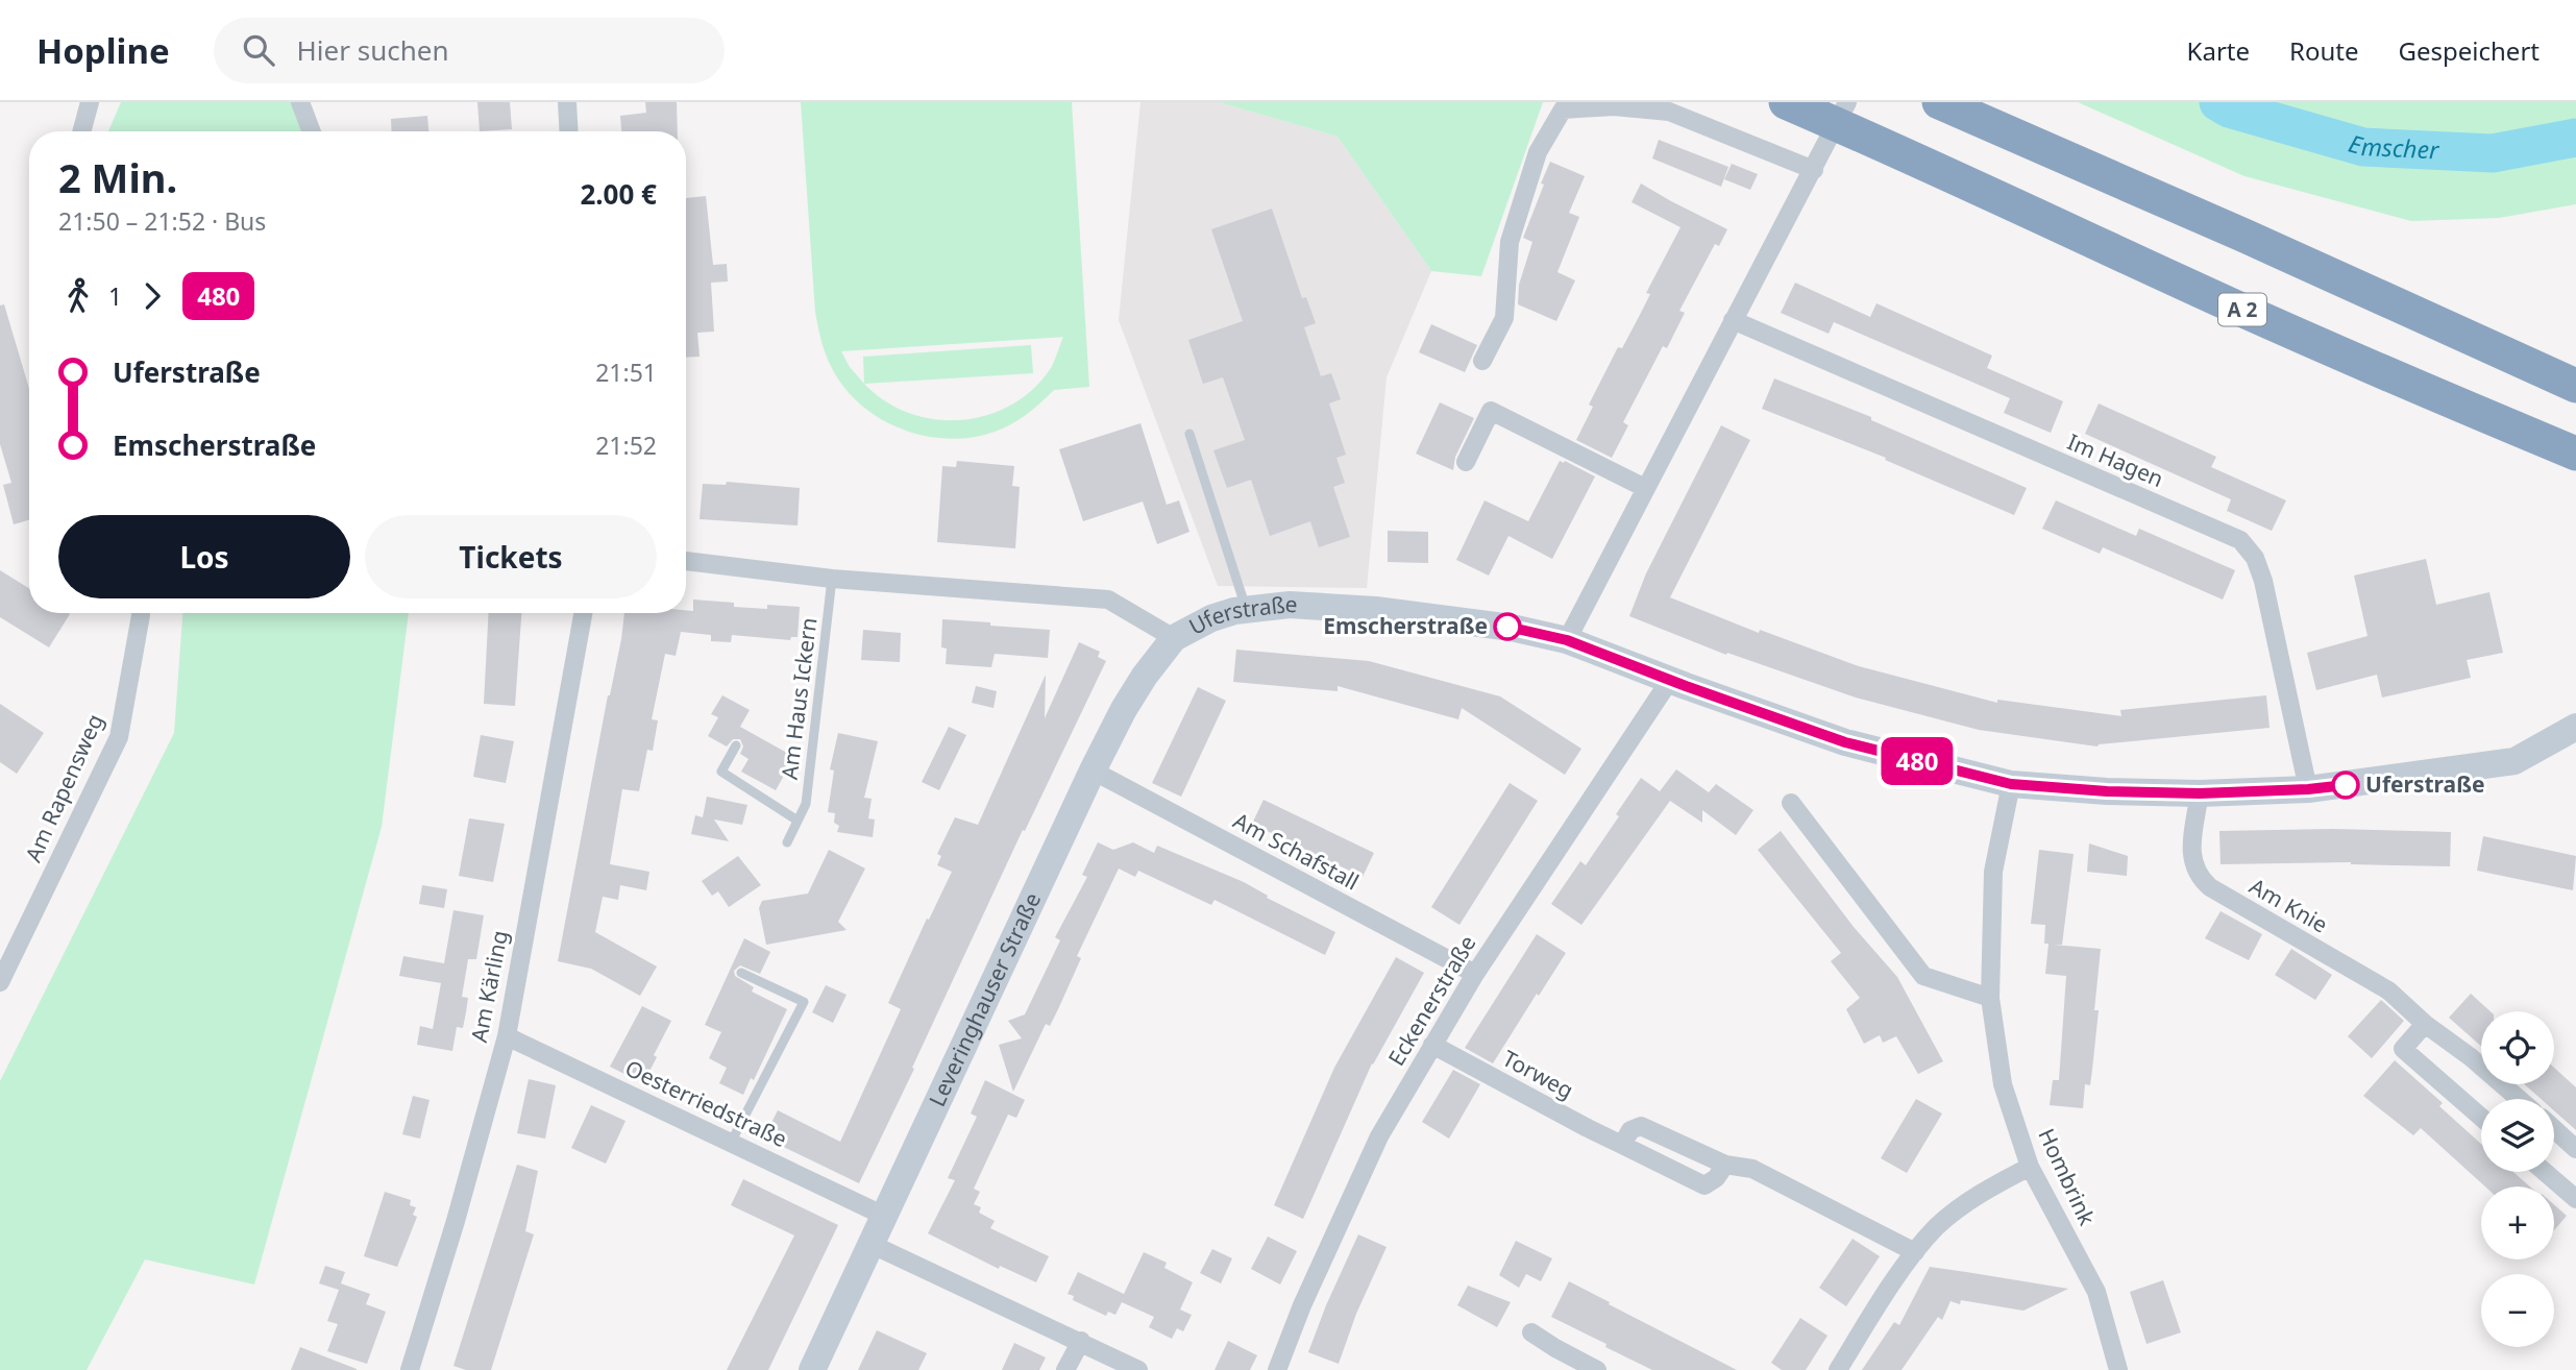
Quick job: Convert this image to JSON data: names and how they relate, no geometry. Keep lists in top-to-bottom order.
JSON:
{
  "streets": {
    "highway": ["A 2"],
    "main road": ["Uferstraße", "Leveringhauser Straße"],
    "street": [
      "Im Hagen",
      "Am Rapensweg",
      "Am Schafstall",
      "Am Knie",
      "Am Kärling",
      "Eckenerstraße",
      "Torweg",
      "Oesterriedstraße",
      "Hombrink"
    ],
    "lane": ["Am Haus Ickern"]
  },
  "crossings": [
    ["Im Hagen", "Uferstraße"],
    ["Uferstraße", "Am Haus Ickern"],
    ["Uferstraße", "Am Knie"],
    ["Uferstraße", "Leveringhauser Straße"],
    ["Uferstraße", "Eckenerstraße"],
    ["Uferstraße", "Hombrink"],
    ["Am Schafstall", "Leveringhauser Straße"],
    ["Am Schafstall", "Eckenerstraße"],
    ["Am Kärling", "Oesterriedstraße"],
    ["Leveringhauser Straße", "Oesterriedstraße"],
    ["Eckenerstraße", "Torweg"]
  ],
  "water": ["Emscher"],
  "places": ["Emscherstraße", "Uferstraße"],
  "lines": ["bus line 480"],
  "page": {
    "header": "Hopline",
    "search": "Hier suchen",
    "nav": ["Karte", "Route", "Gespeichert"],
    "on_map": "480",
    "heading": ["2 Min.", "21:50 – 21:52 · Bus", "2.00 €"],
    "legs": ["1", "480"],
    "list": [
      {
        "name": "Uferstraße",
        "value": "21:51"
      },
      {
        "name": "Emscherstraße",
        "value": "21:52"
      }
    ],
    "buttons": ["Los", "Tickets"],
    "map_buttons": ["+", "−"]
  }
}
